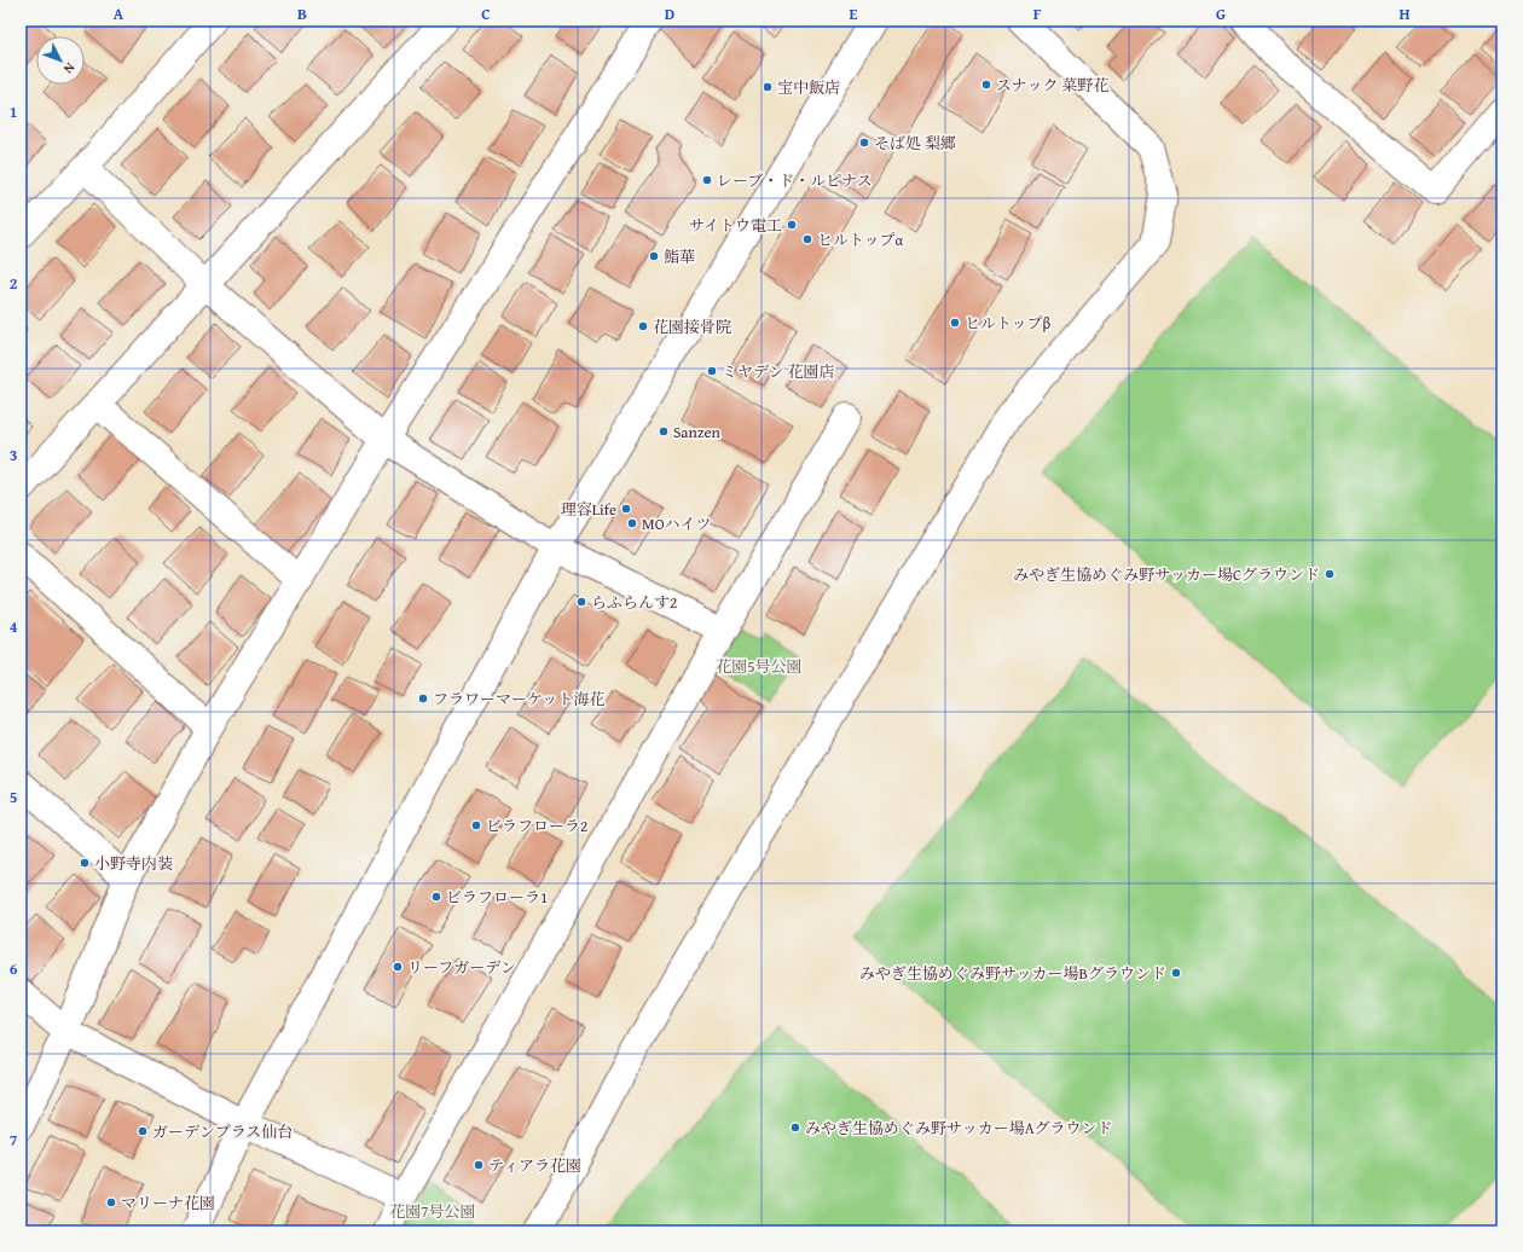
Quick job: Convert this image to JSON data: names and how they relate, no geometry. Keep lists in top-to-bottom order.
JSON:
{
  "parks": ["花園5号公園", "花園7号公園"],
  "places": [
    "スナック 菜野花",
    "宝中飯店",
    "そば処 梨郷",
    "レーブ・ド・ルピナス",
    "サイトウ電工",
    "ヒルトップα",
    "鮨華",
    "ヒルトップβ",
    "花園接骨院",
    "ミヤデン 花園店",
    "Sanzen",
    "理容Life",
    "MOハイツ",
    "みやぎ生協めぐみ野サッカー場Cグラウンド",
    "らふらんす2",
    "フラワーマーケット海花",
    "ビラフローラ2",
    "小野寺内装",
    "ビラフローラ1",
    "リーフガーデン",
    "みやぎ生協めぐみ野サッカー場Bグラウンド",
    "みやぎ生協めぐみ野サッカー場Aグラウンド",
    "ガーデンプラス仙台",
    "ティアラ花園",
    "マリーナ花園"
  ],
  "north": "bottom right",
  "grid": {
    "columns": [
      "A",
      "B",
      "C",
      "D",
      "E",
      "F",
      "G",
      "H"
    ],
    "rows": [
      "1",
      "2",
      "3",
      "4",
      "5",
      "6",
      "7"
    ]
  }
}
